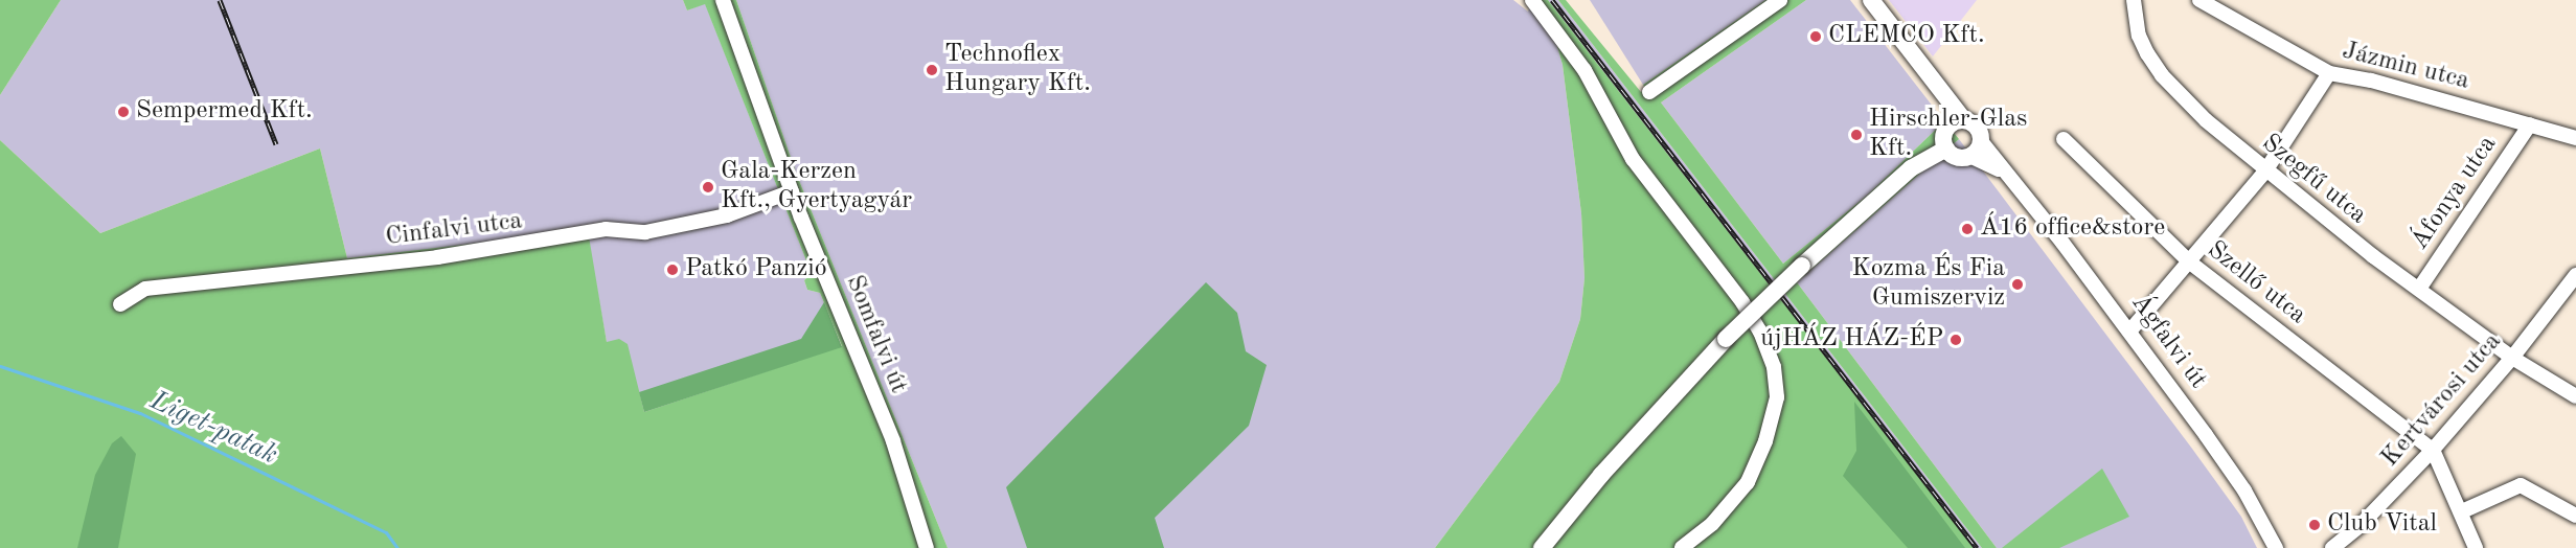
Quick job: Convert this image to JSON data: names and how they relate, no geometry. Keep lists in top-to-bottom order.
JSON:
{
  "streets": {
    "street": [
      "Jázmin utca",
      "Szegfű utca",
      "Áfonya utca",
      "Cinfalvi utca",
      "Szellő utca",
      "Somfalvi út",
      "Ágfalvi út",
      "Kertvárosi utca"
    ]
  },
  "crossings": [
    ["Jázmin utca", "Áfonya utca"],
    ["Szegfű utca", "Áfonya utca"],
    ["Szegfű utca", "Kertvárosi utca"],
    ["Cinfalvi utca", "Somfalvi út"],
    ["Szellő utca", "Kertvárosi utca"]
  ],
  "water": ["Liget-patak"],
  "places": [
    "CLEMCO Kft.",
    "Technoflex Hungary Kft.",
    "Sempermed Kft.",
    "Hirschler-Glas Kft.",
    "Gala-Kerzen Kft., Gyertyagyár",
    "Á16 office&store",
    "Patkó Panzió",
    "Kozma És Fia Gumiszerviz",
    "újHÁZ HÁZ-ÉP",
    "Club Vital"
  ]
}
